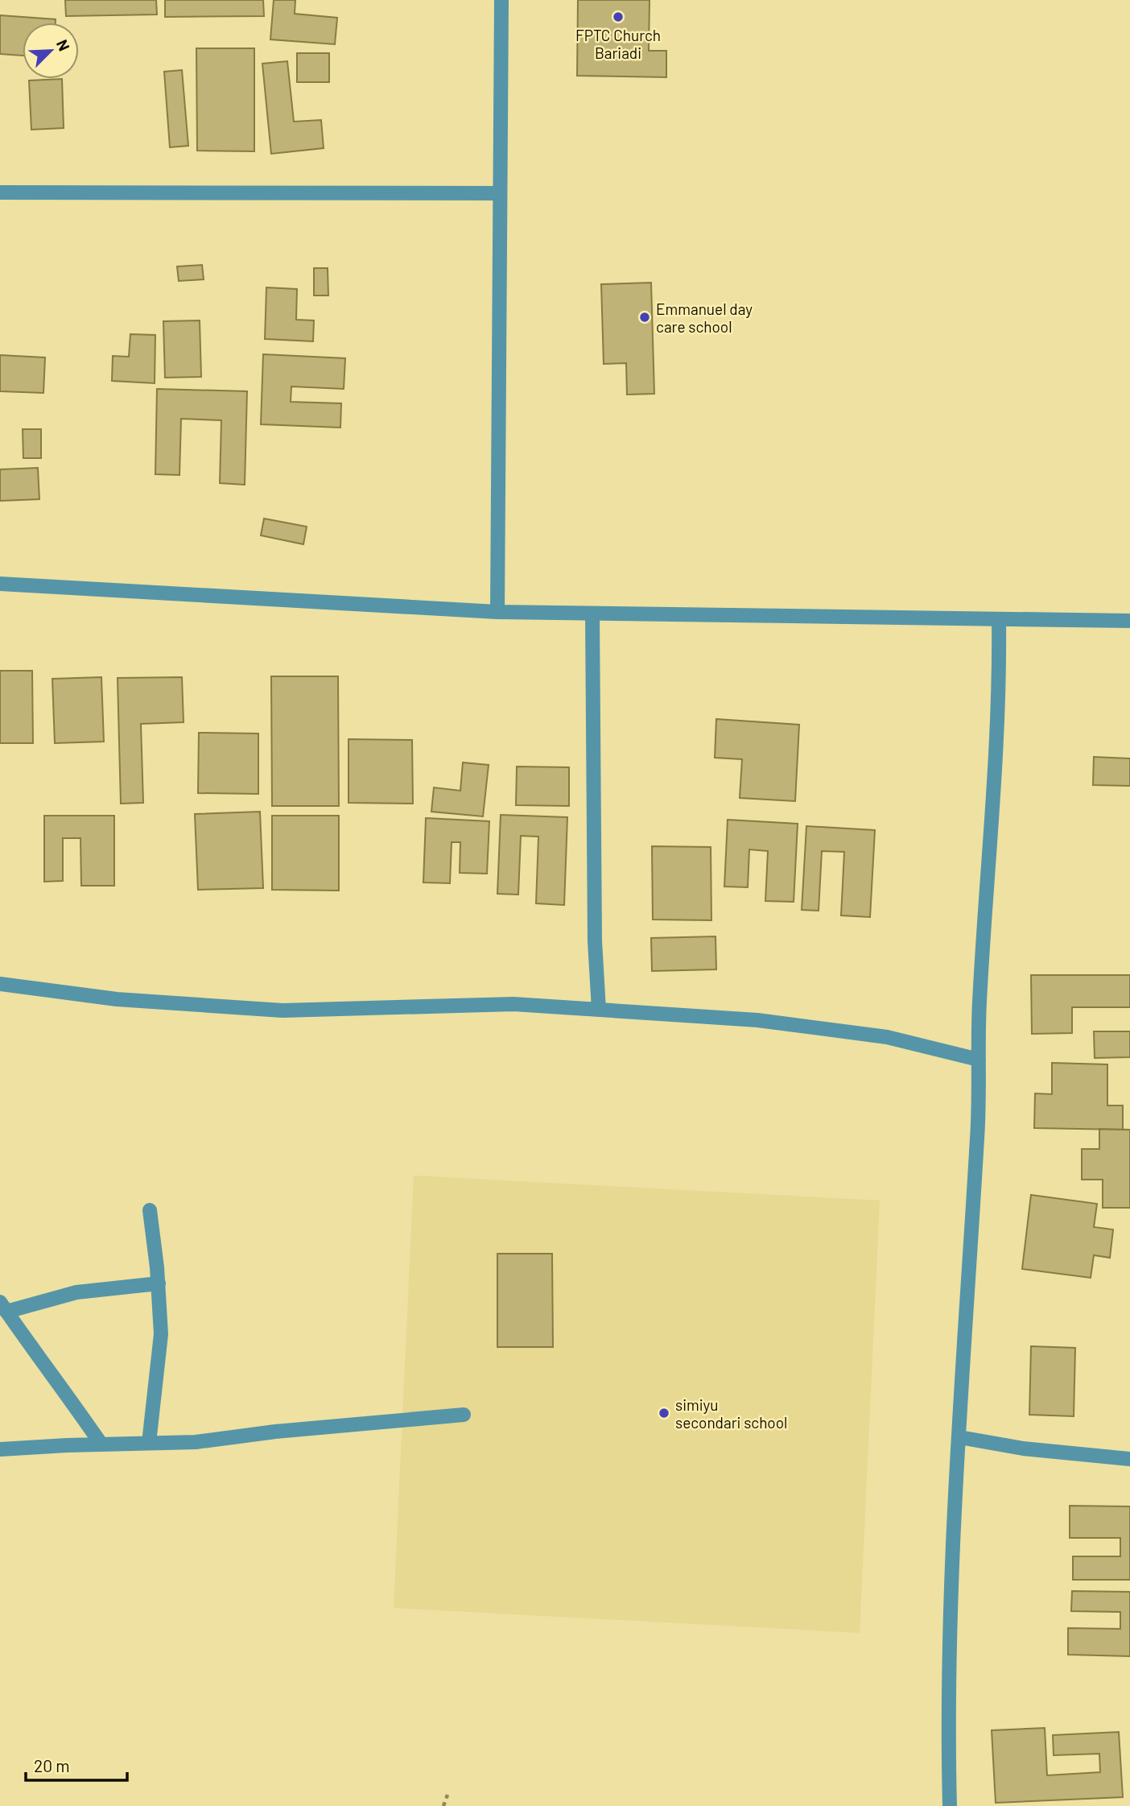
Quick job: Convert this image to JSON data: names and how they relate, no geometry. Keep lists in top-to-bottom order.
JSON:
{
  "places": ["FPTC Church Bariadi", "Emmanuel day care school", "simiyu secondari school"],
  "scale_bar": "20 m",
  "north": "top right"
}
